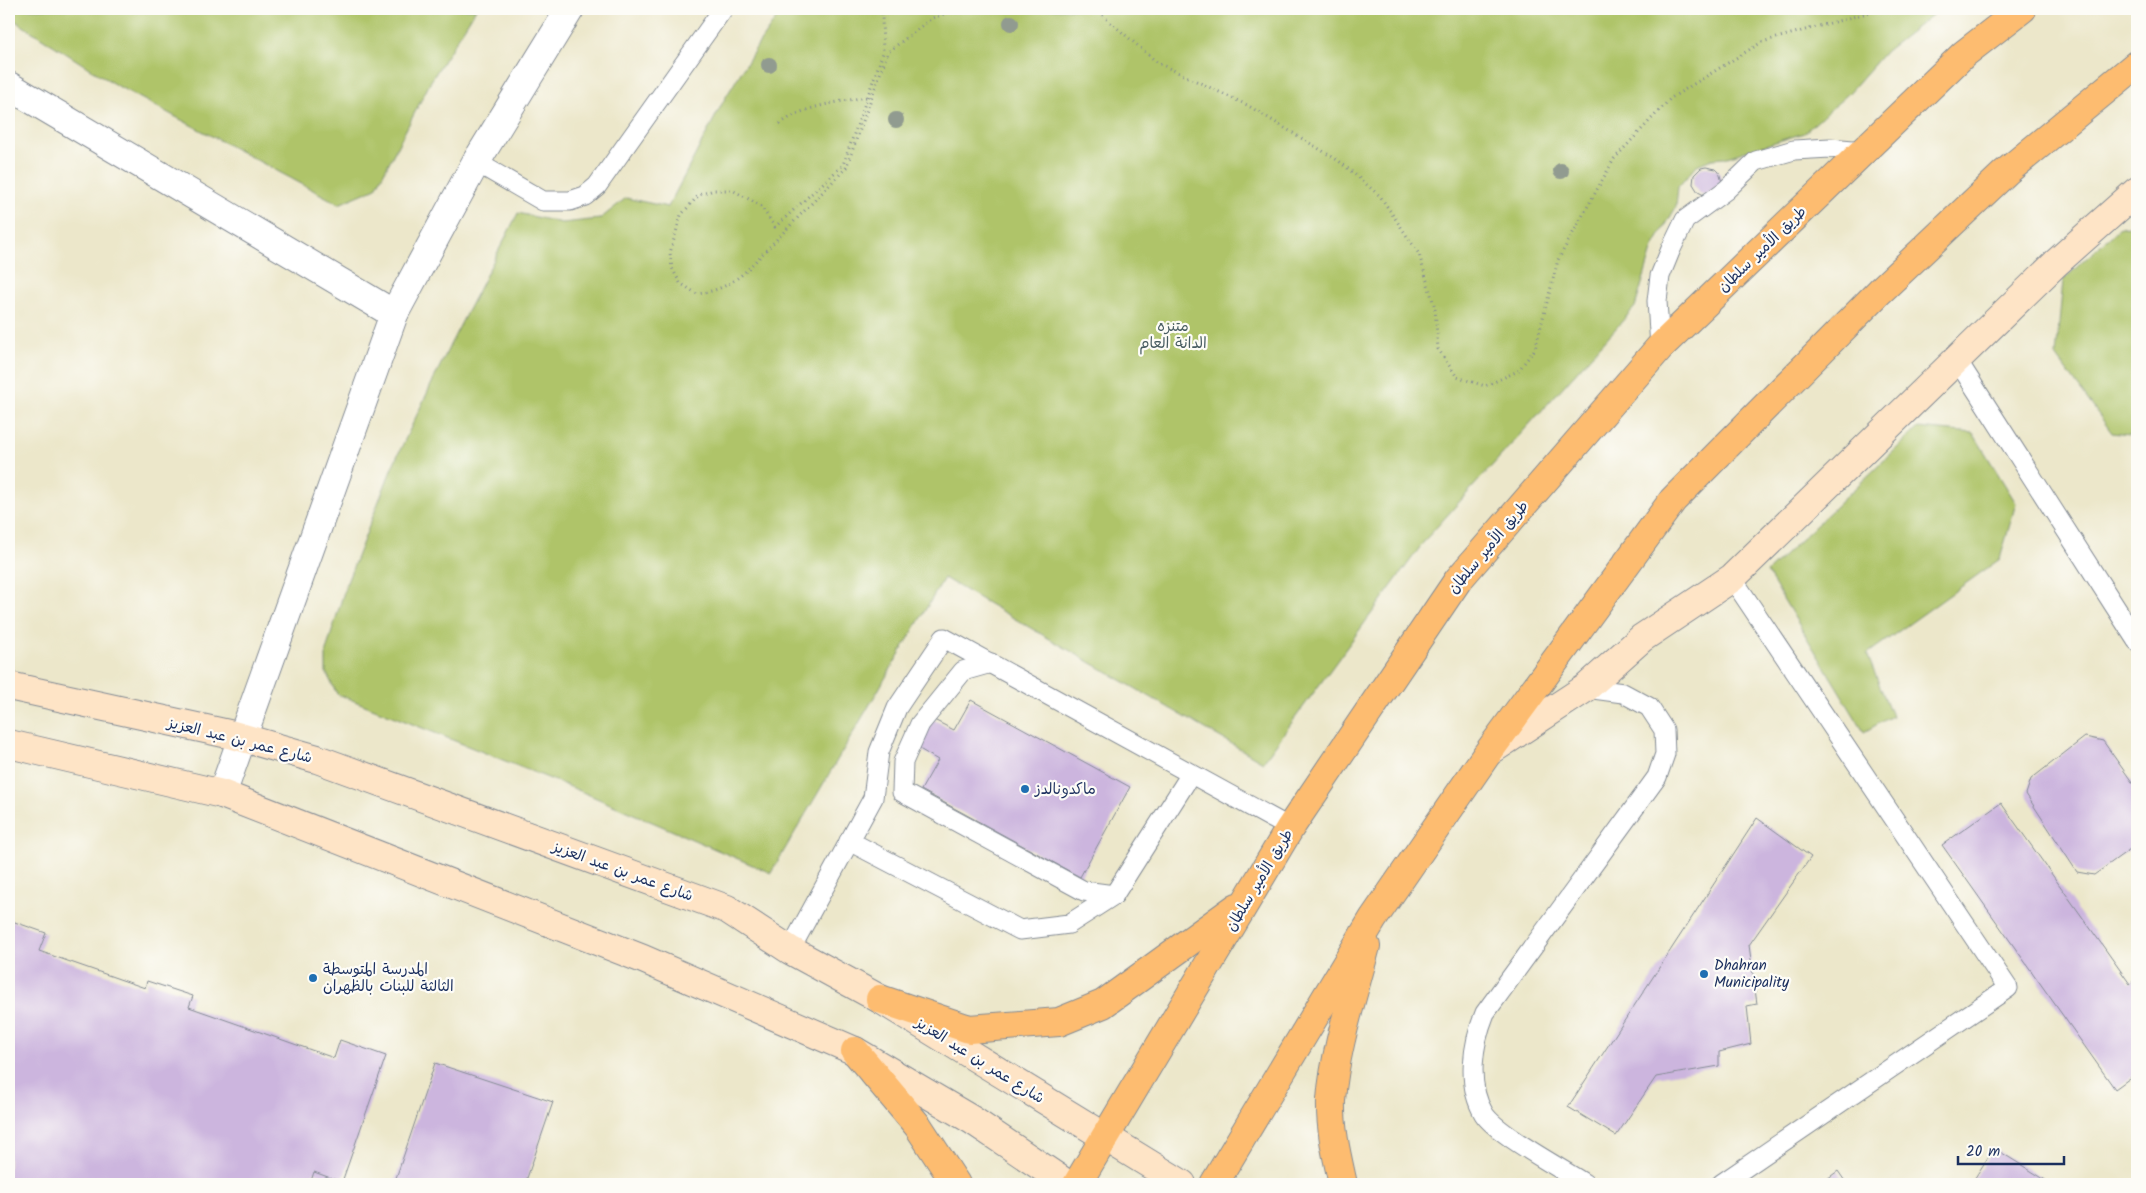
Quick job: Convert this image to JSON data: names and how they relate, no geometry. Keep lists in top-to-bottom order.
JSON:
{
  "streets": {
    "main road": ["طريق الأمير سلطان"],
    "street": ["شارع عمر بن عبد العزيز"]
  },
  "crossings": [
    ["طريق الأمير سلطان", "شارع عمر بن عبد العزيز"]
  ],
  "parks": ["متنزه الدانة العام"],
  "places": ["ماكدونالدز", "Dhahran Municipality", "المدرسة المتوسطة الثالثة للبنات بالظهران"],
  "scale_bar": "20 m"
}
